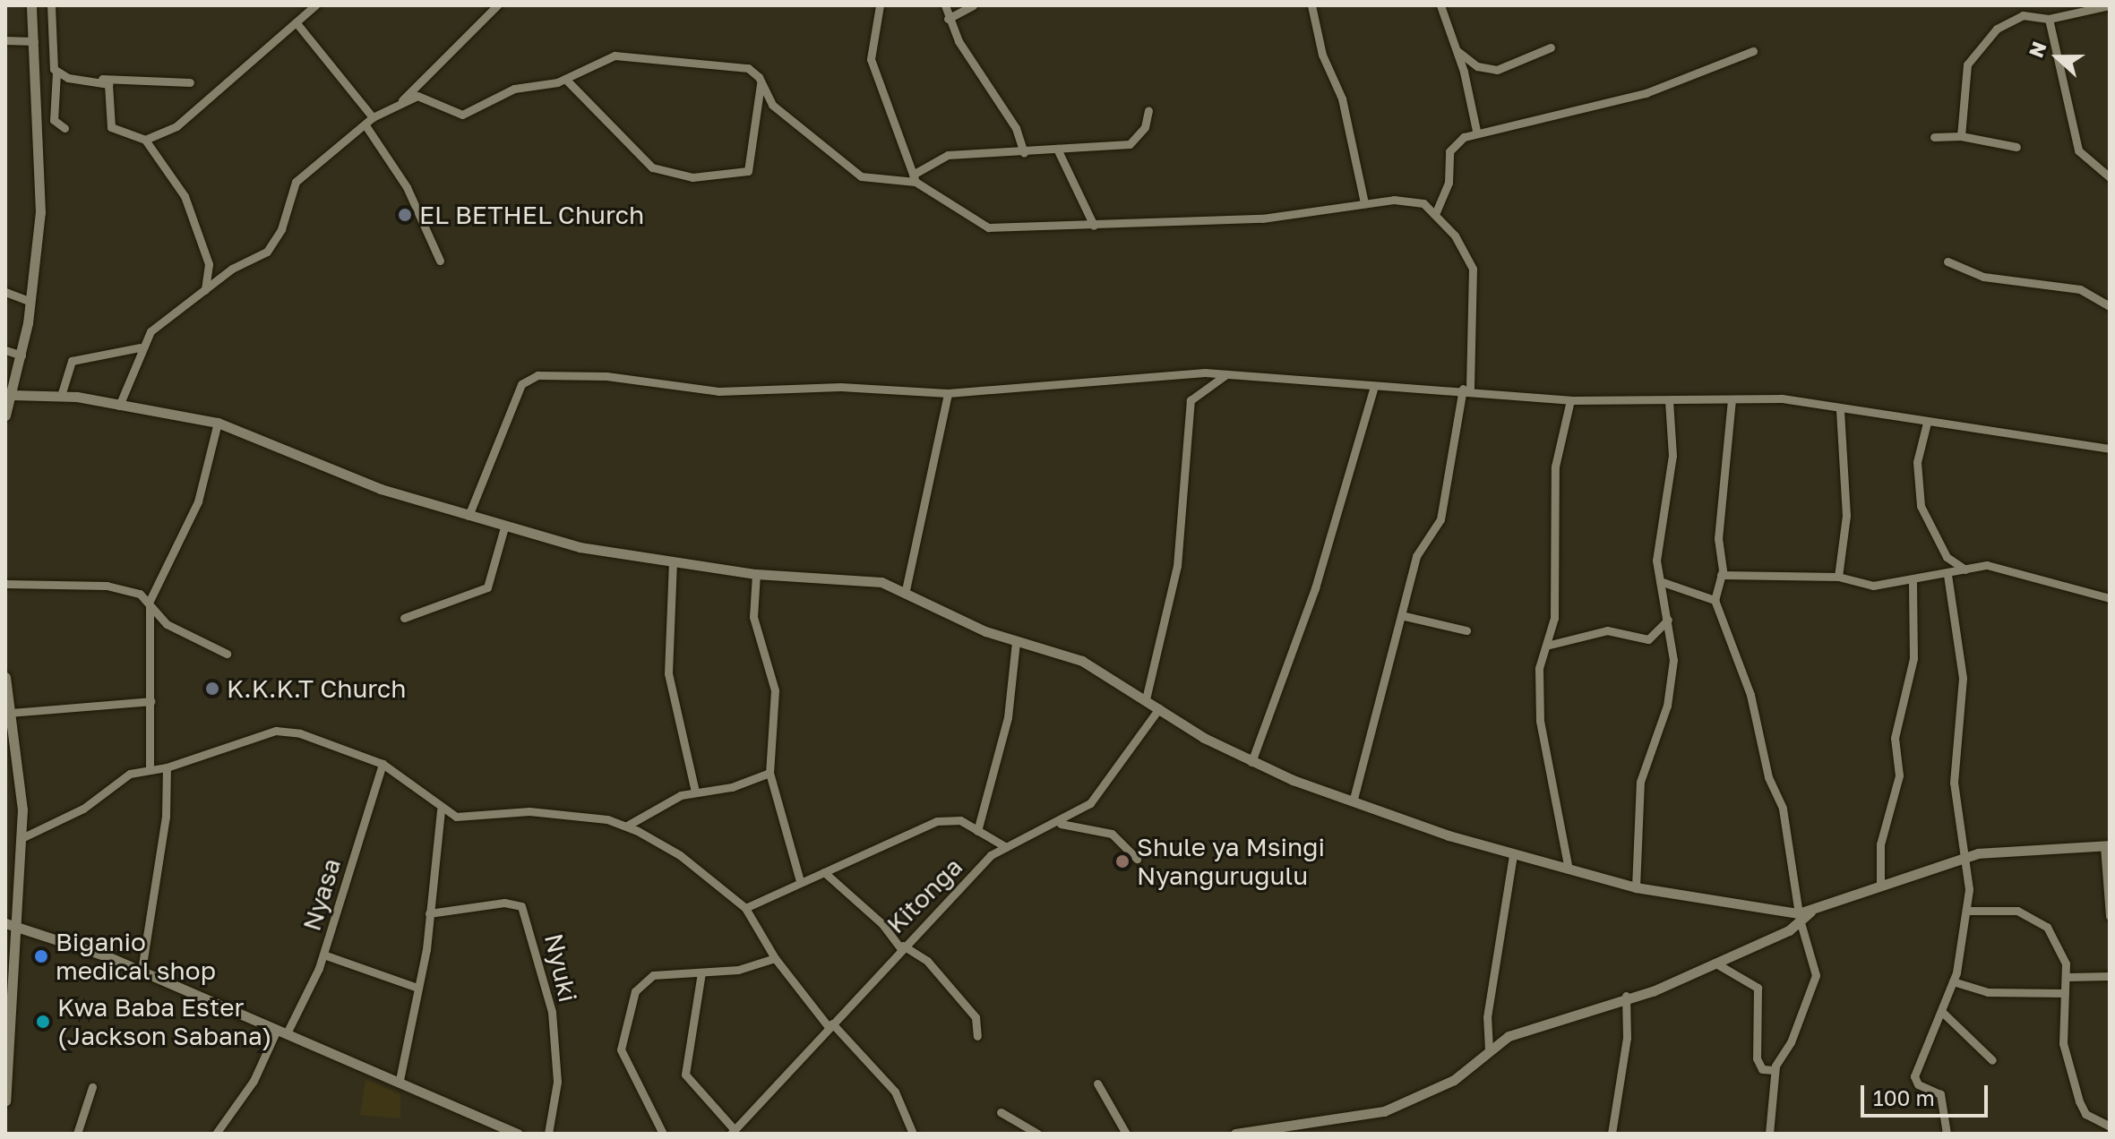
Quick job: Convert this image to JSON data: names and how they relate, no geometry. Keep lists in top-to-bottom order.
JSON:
{
  "streets": {
    "street": ["Nyasa", "Kitonga", "Nyuki"]
  },
  "places": [
    "EL BETHEL Church",
    "K.K.K.T Church",
    "Shule ya Msingi Nyangurugulu",
    "Biganio medical shop",
    "Kwa Baba Ester (Jackson Sabana)"
  ],
  "scale_bar": "100 m",
  "north": "left"
}
